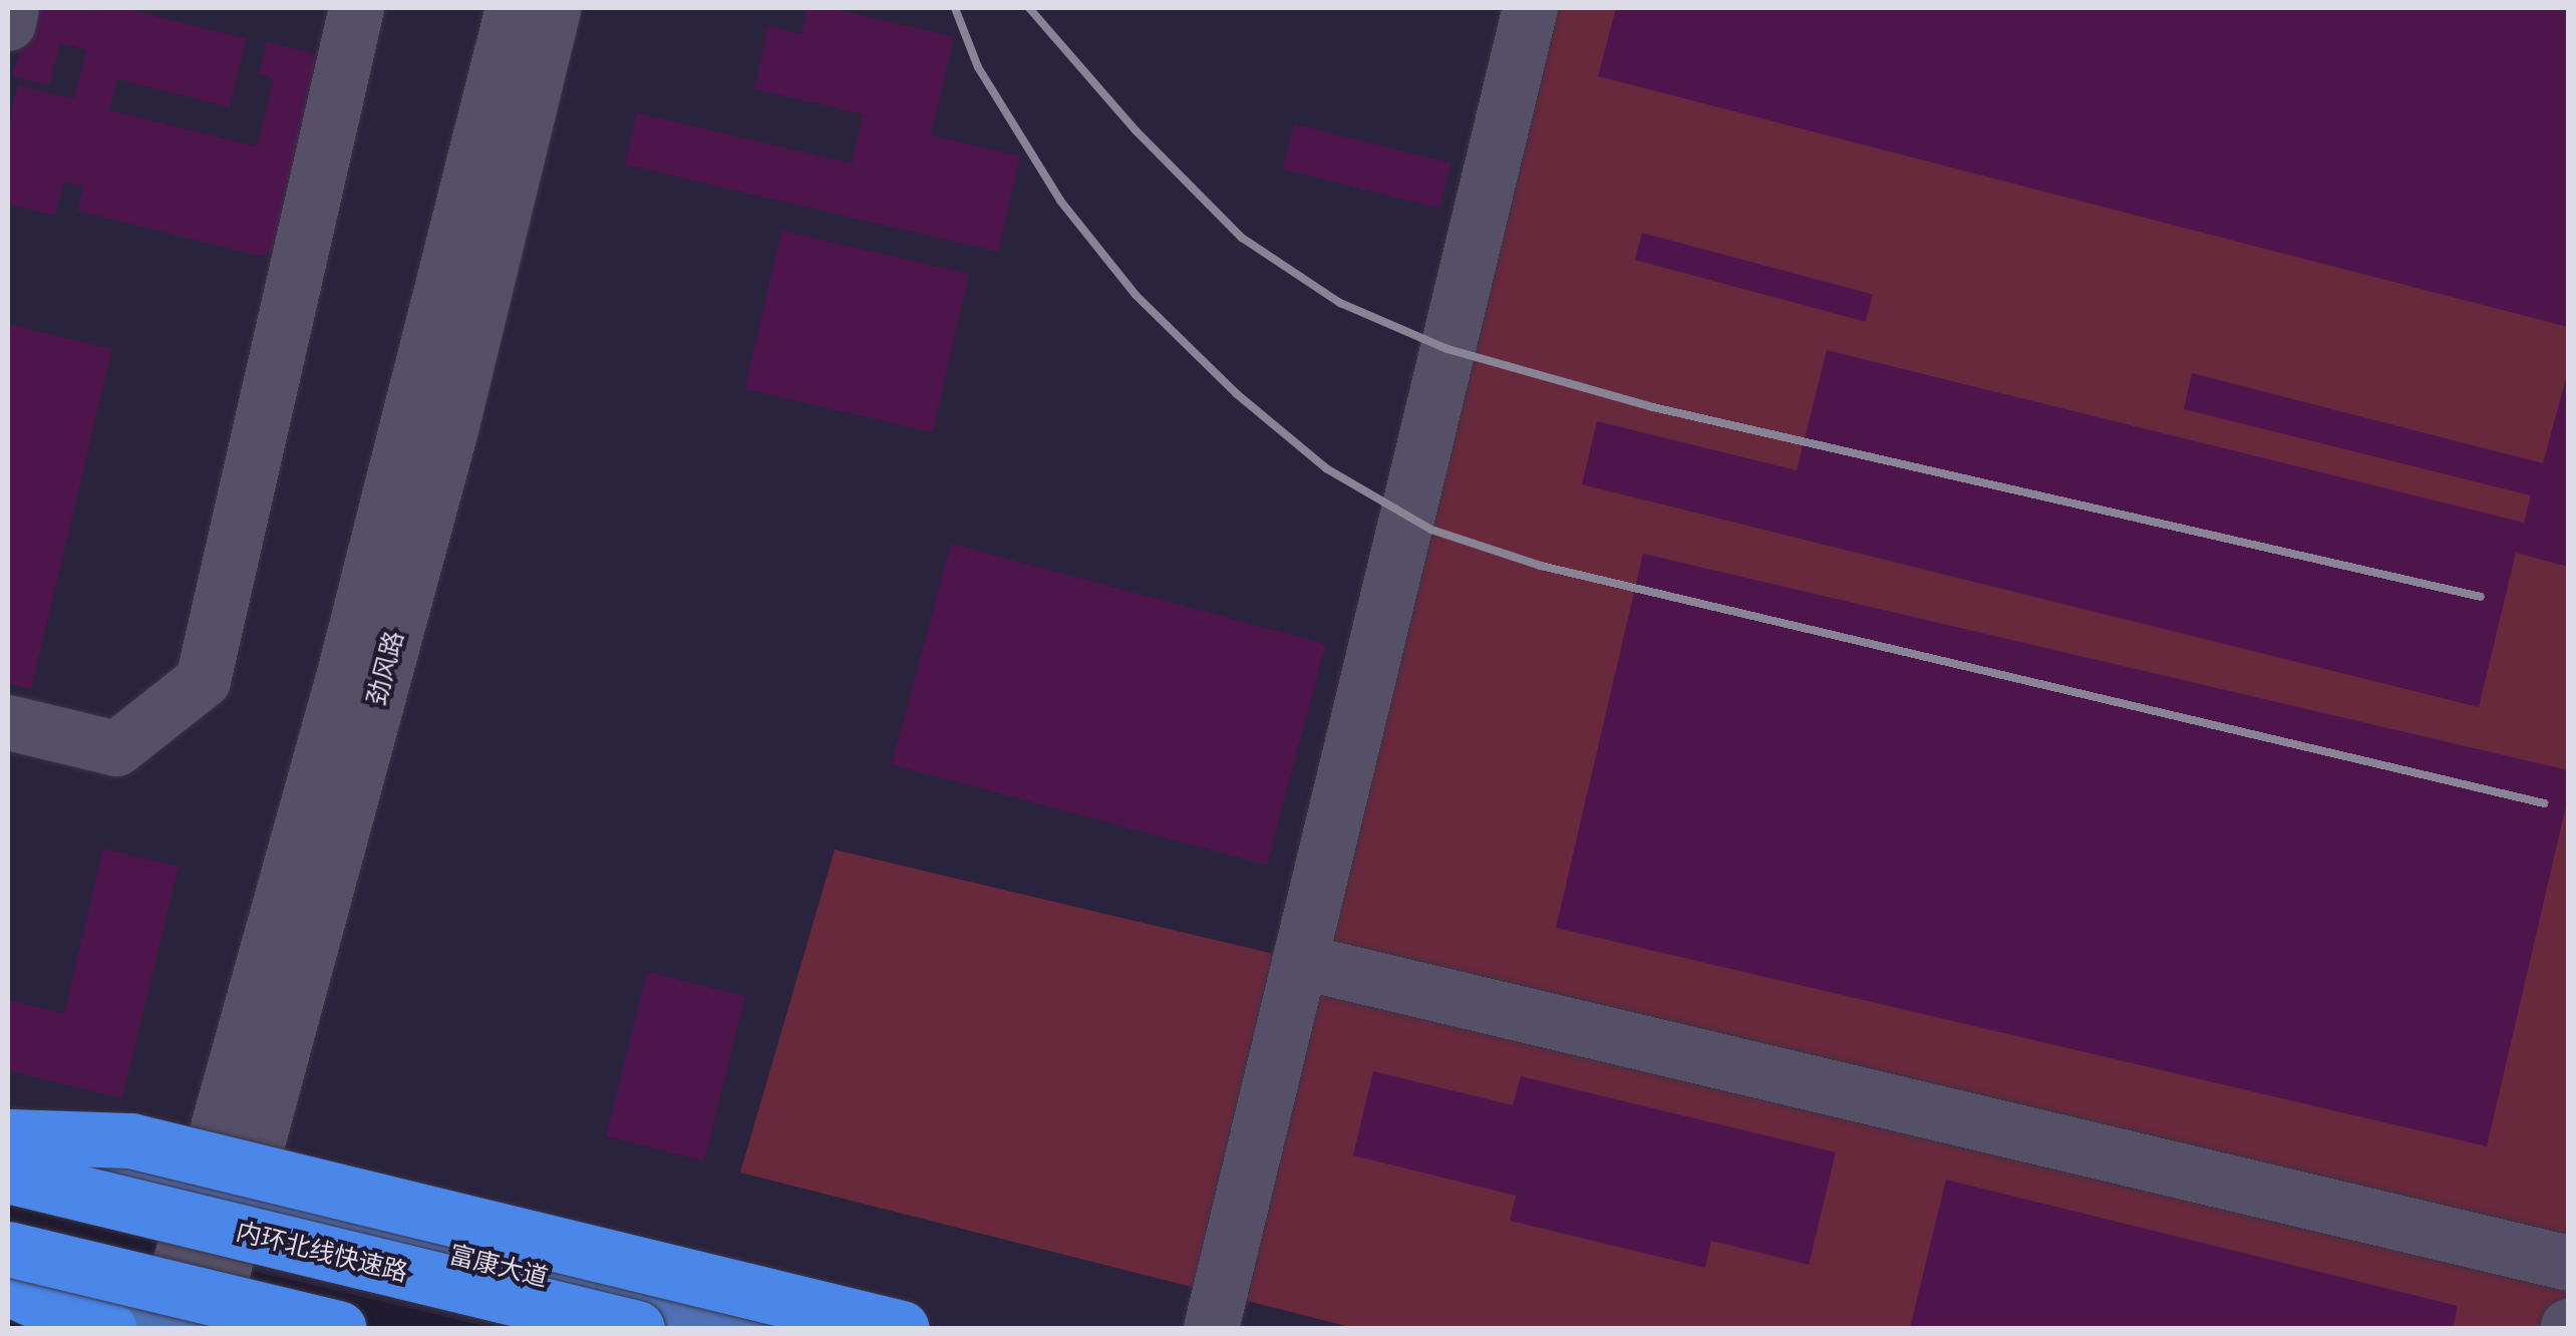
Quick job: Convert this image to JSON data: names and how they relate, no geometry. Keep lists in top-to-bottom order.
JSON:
{
  "streets": {
    "highway": ["内环北线快速路"],
    "main road": ["富康大道"],
    "street": ["劲风路"]
  },
  "crossings": [
    ["劲风路", "富康大道"]
  ]
}
